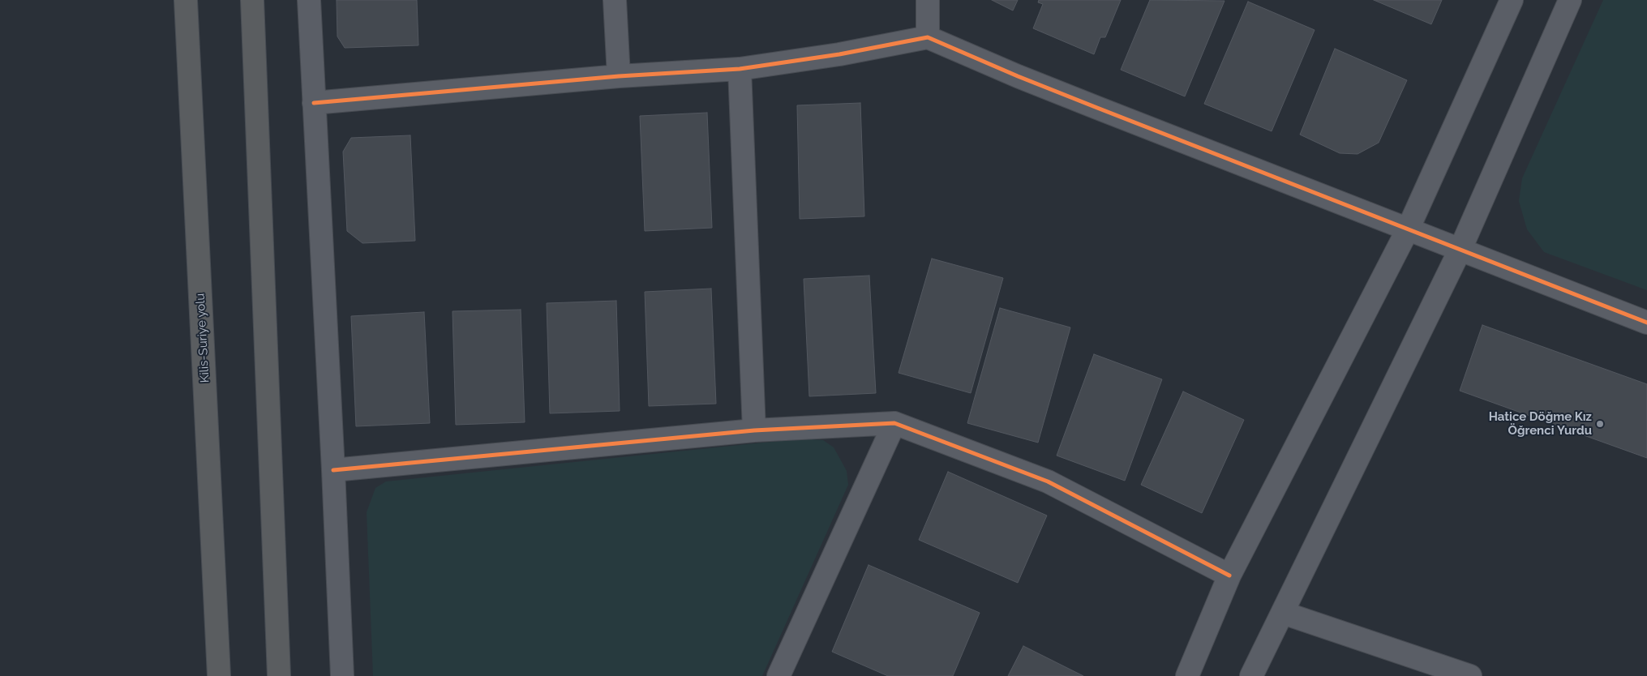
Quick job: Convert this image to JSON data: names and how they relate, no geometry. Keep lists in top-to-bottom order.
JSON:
{
  "streets": {
    "highway": ["Kilis-Suriye yolu"]
  },
  "places": ["Hatice Döğme Kız Öğrenci Yurdu"]
}
